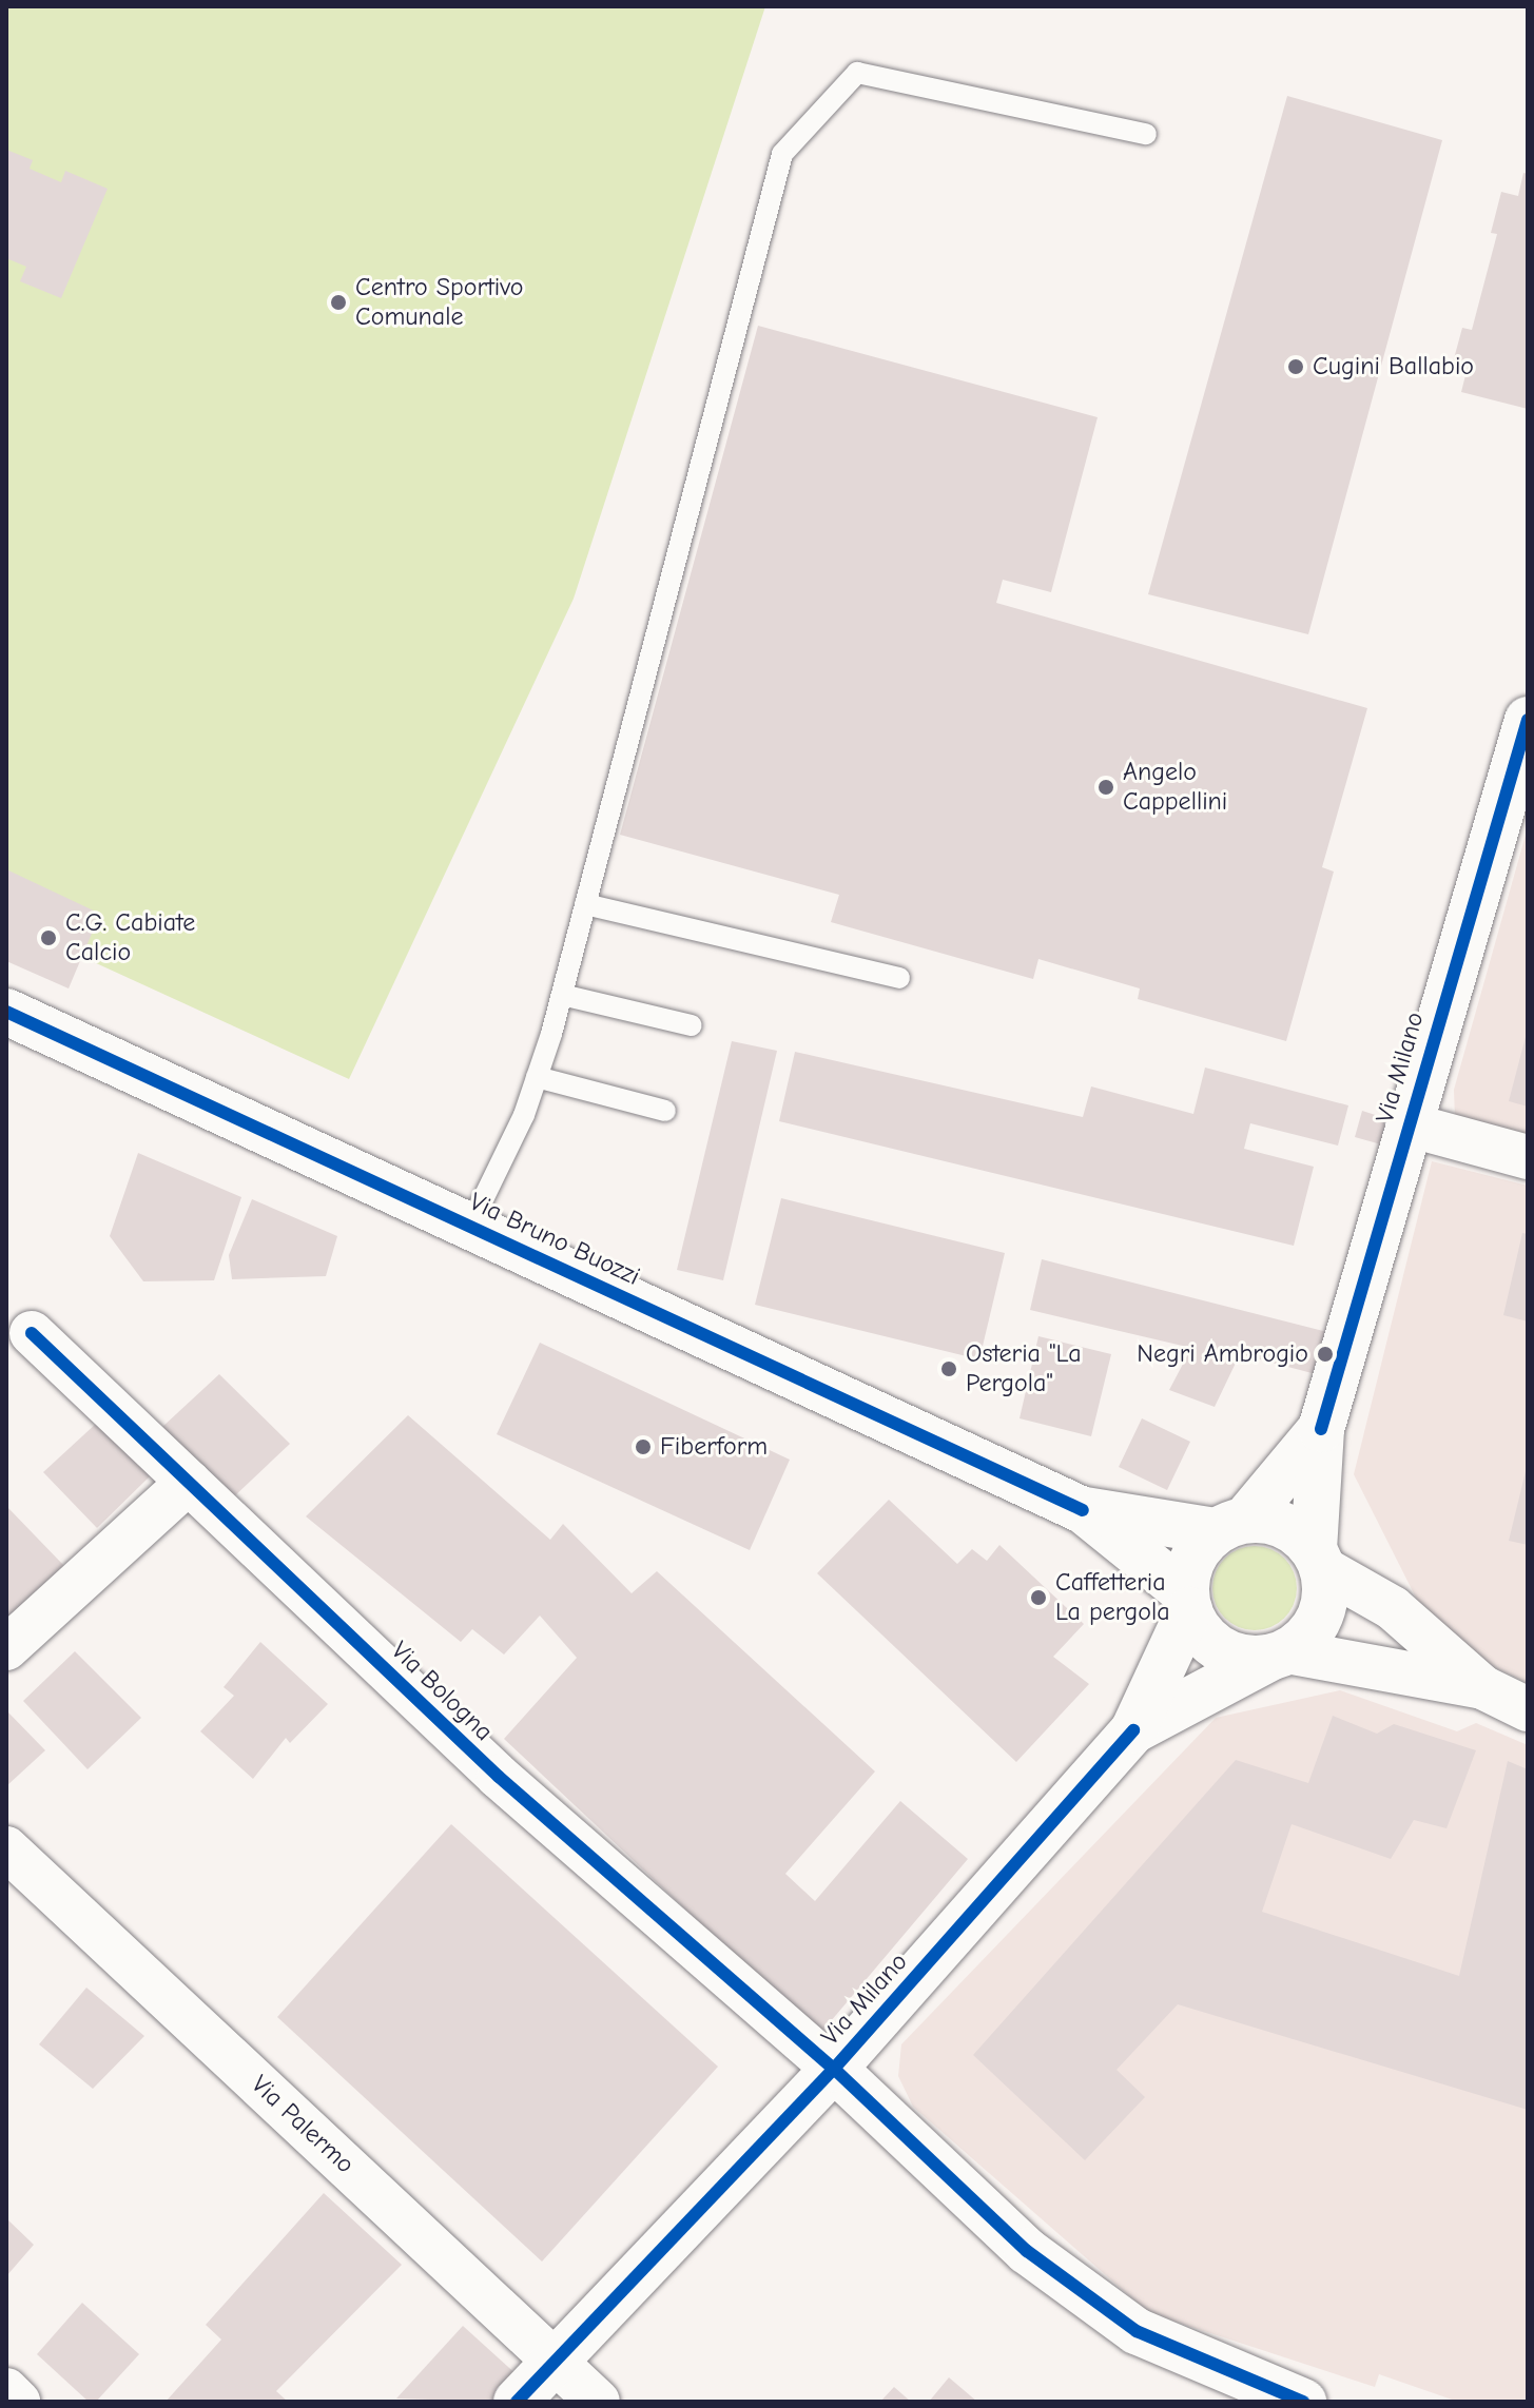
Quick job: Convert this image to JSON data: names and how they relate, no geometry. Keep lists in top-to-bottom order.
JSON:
{
  "streets": {
    "street": [
      "Via Milano",
      "Via Bruno Buozzi",
      "Via Bologna",
      "Via Palermo"
    ]
  },
  "crossings": [
    ["Via Milano", "Via Bruno Buozzi"],
    ["Via Milano", "Via Bologna"],
    ["Via Milano", "Via Palermo"]
  ],
  "places": [
    "Centro Sportivo Comunale",
    "Cugini Ballabio",
    "Angelo Cappellini",
    "C.G. Cabiate Calcio",
    "Negri Ambrogio",
    "Osteria \"La Pergola\"",
    "Fiberform",
    "Caffetteria La pergola"
  ]
}
